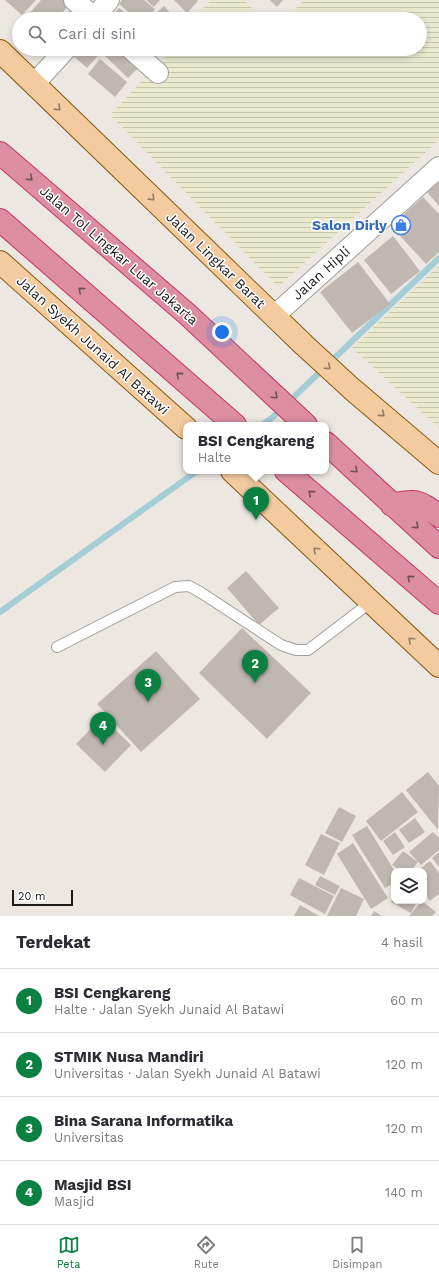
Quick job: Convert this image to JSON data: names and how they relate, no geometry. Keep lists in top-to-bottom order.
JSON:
{
  "streets": {
    "highway": ["Jalan Tol Lingkar Luar Jakarta"],
    "main road": ["Jalan Lingkar Barat", "Jalan Syekh Junaid Al Batawi"],
    "street": ["Jalan Hipli"]
  },
  "crossings": [
    ["Jalan Lingkar Barat", "Jalan Hipli"]
  ],
  "one_way": ["Jalan Lingkar Barat"],
  "places": {
    "shop": ["Salon Dirly"]
  },
  "scale_bar": "20 m",
  "page": {
    "search": "Cari di sini",
    "popup": ["BSI Cengkareng", "Halte"],
    "pins": [
      "1",
      "2",
      "3",
      "4"
    ],
    "scale": "20 m",
    "heading": ["Terdekat", "4 hasil"],
    "list": [
      {
        "mark": "1",
        "name": "BSI Cengkareng",
        "note": "Halte · Jalan Syekh Junaid Al Batawi",
        "value": "60 m"
      },
      {
        "mark": "2",
        "name": "STMIK Nusa Mandiri",
        "note": "Universitas · Jalan Syekh Junaid Al Batawi",
        "value": "120 m"
      },
      {
        "mark": "3",
        "name": "Bina Sarana Informatika",
        "note": "Universitas",
        "value": "120 m"
      },
      {
        "mark": "4",
        "name": "Masjid BSI",
        "note": "Masjid",
        "value": "140 m"
      }
    ],
    "nav": ["Peta", "Rute", "Disimpan"]
  }
}
